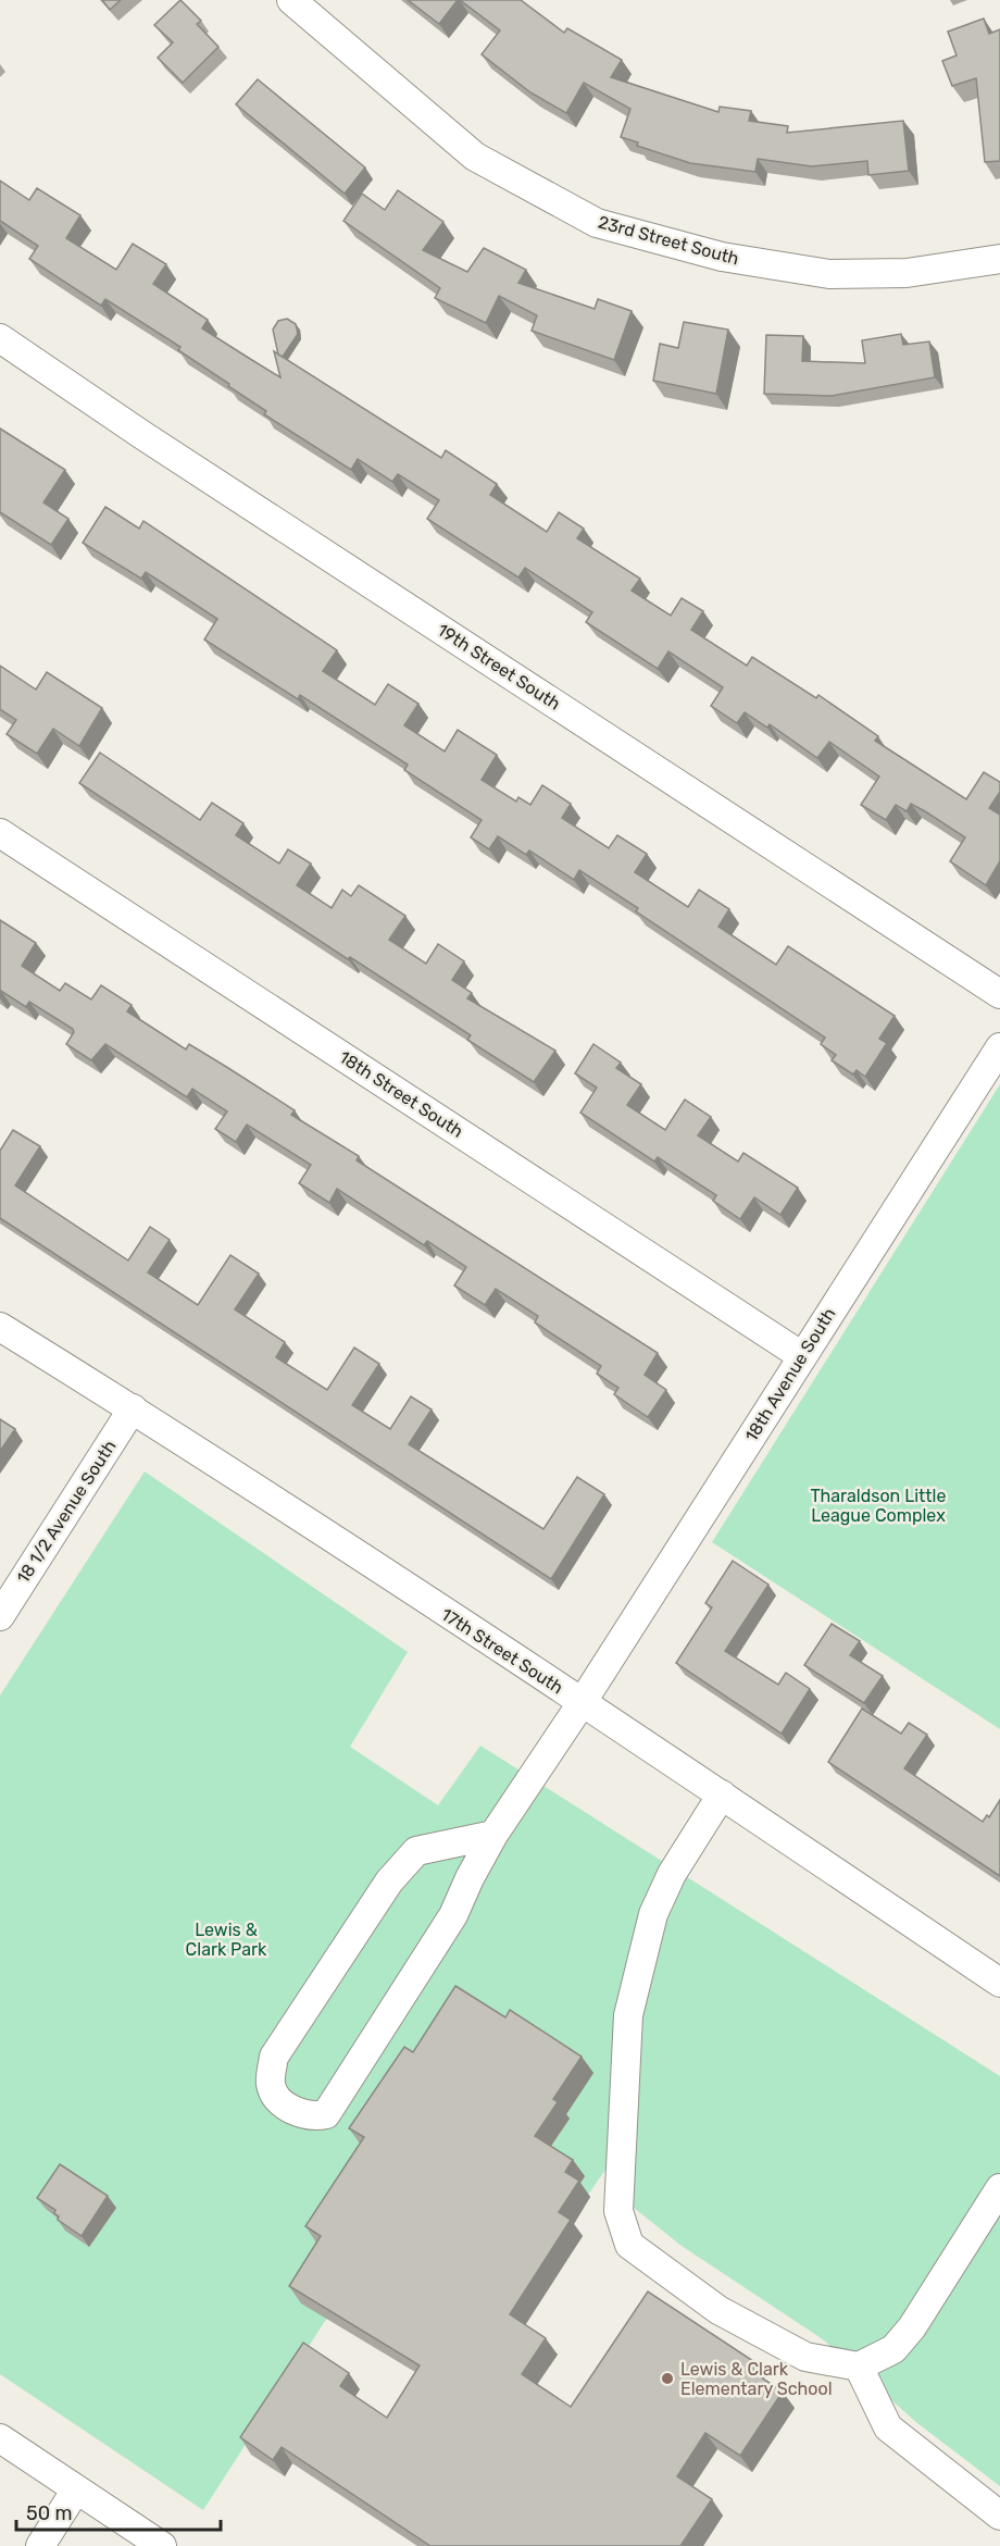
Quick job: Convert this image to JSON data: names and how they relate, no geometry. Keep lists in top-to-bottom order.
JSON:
{
  "streets": {
    "street": [
      "23rd Street South",
      "19th Street South",
      "18th Street South",
      "18th Avenue South",
      "18 1/2 Avenue South",
      "17th Street South"
    ]
  },
  "crossings": [
    ["18th Street South", "18th Avenue South"],
    ["18th Avenue South", "17th Street South"],
    ["18 1/2 Avenue South", "17th Street South"]
  ],
  "parks": ["Tharaldson Little League Complex", "Lewis & Clark Park"],
  "places": ["Lewis & Clark Elementary School"],
  "scale_bar": "50 m"
}
